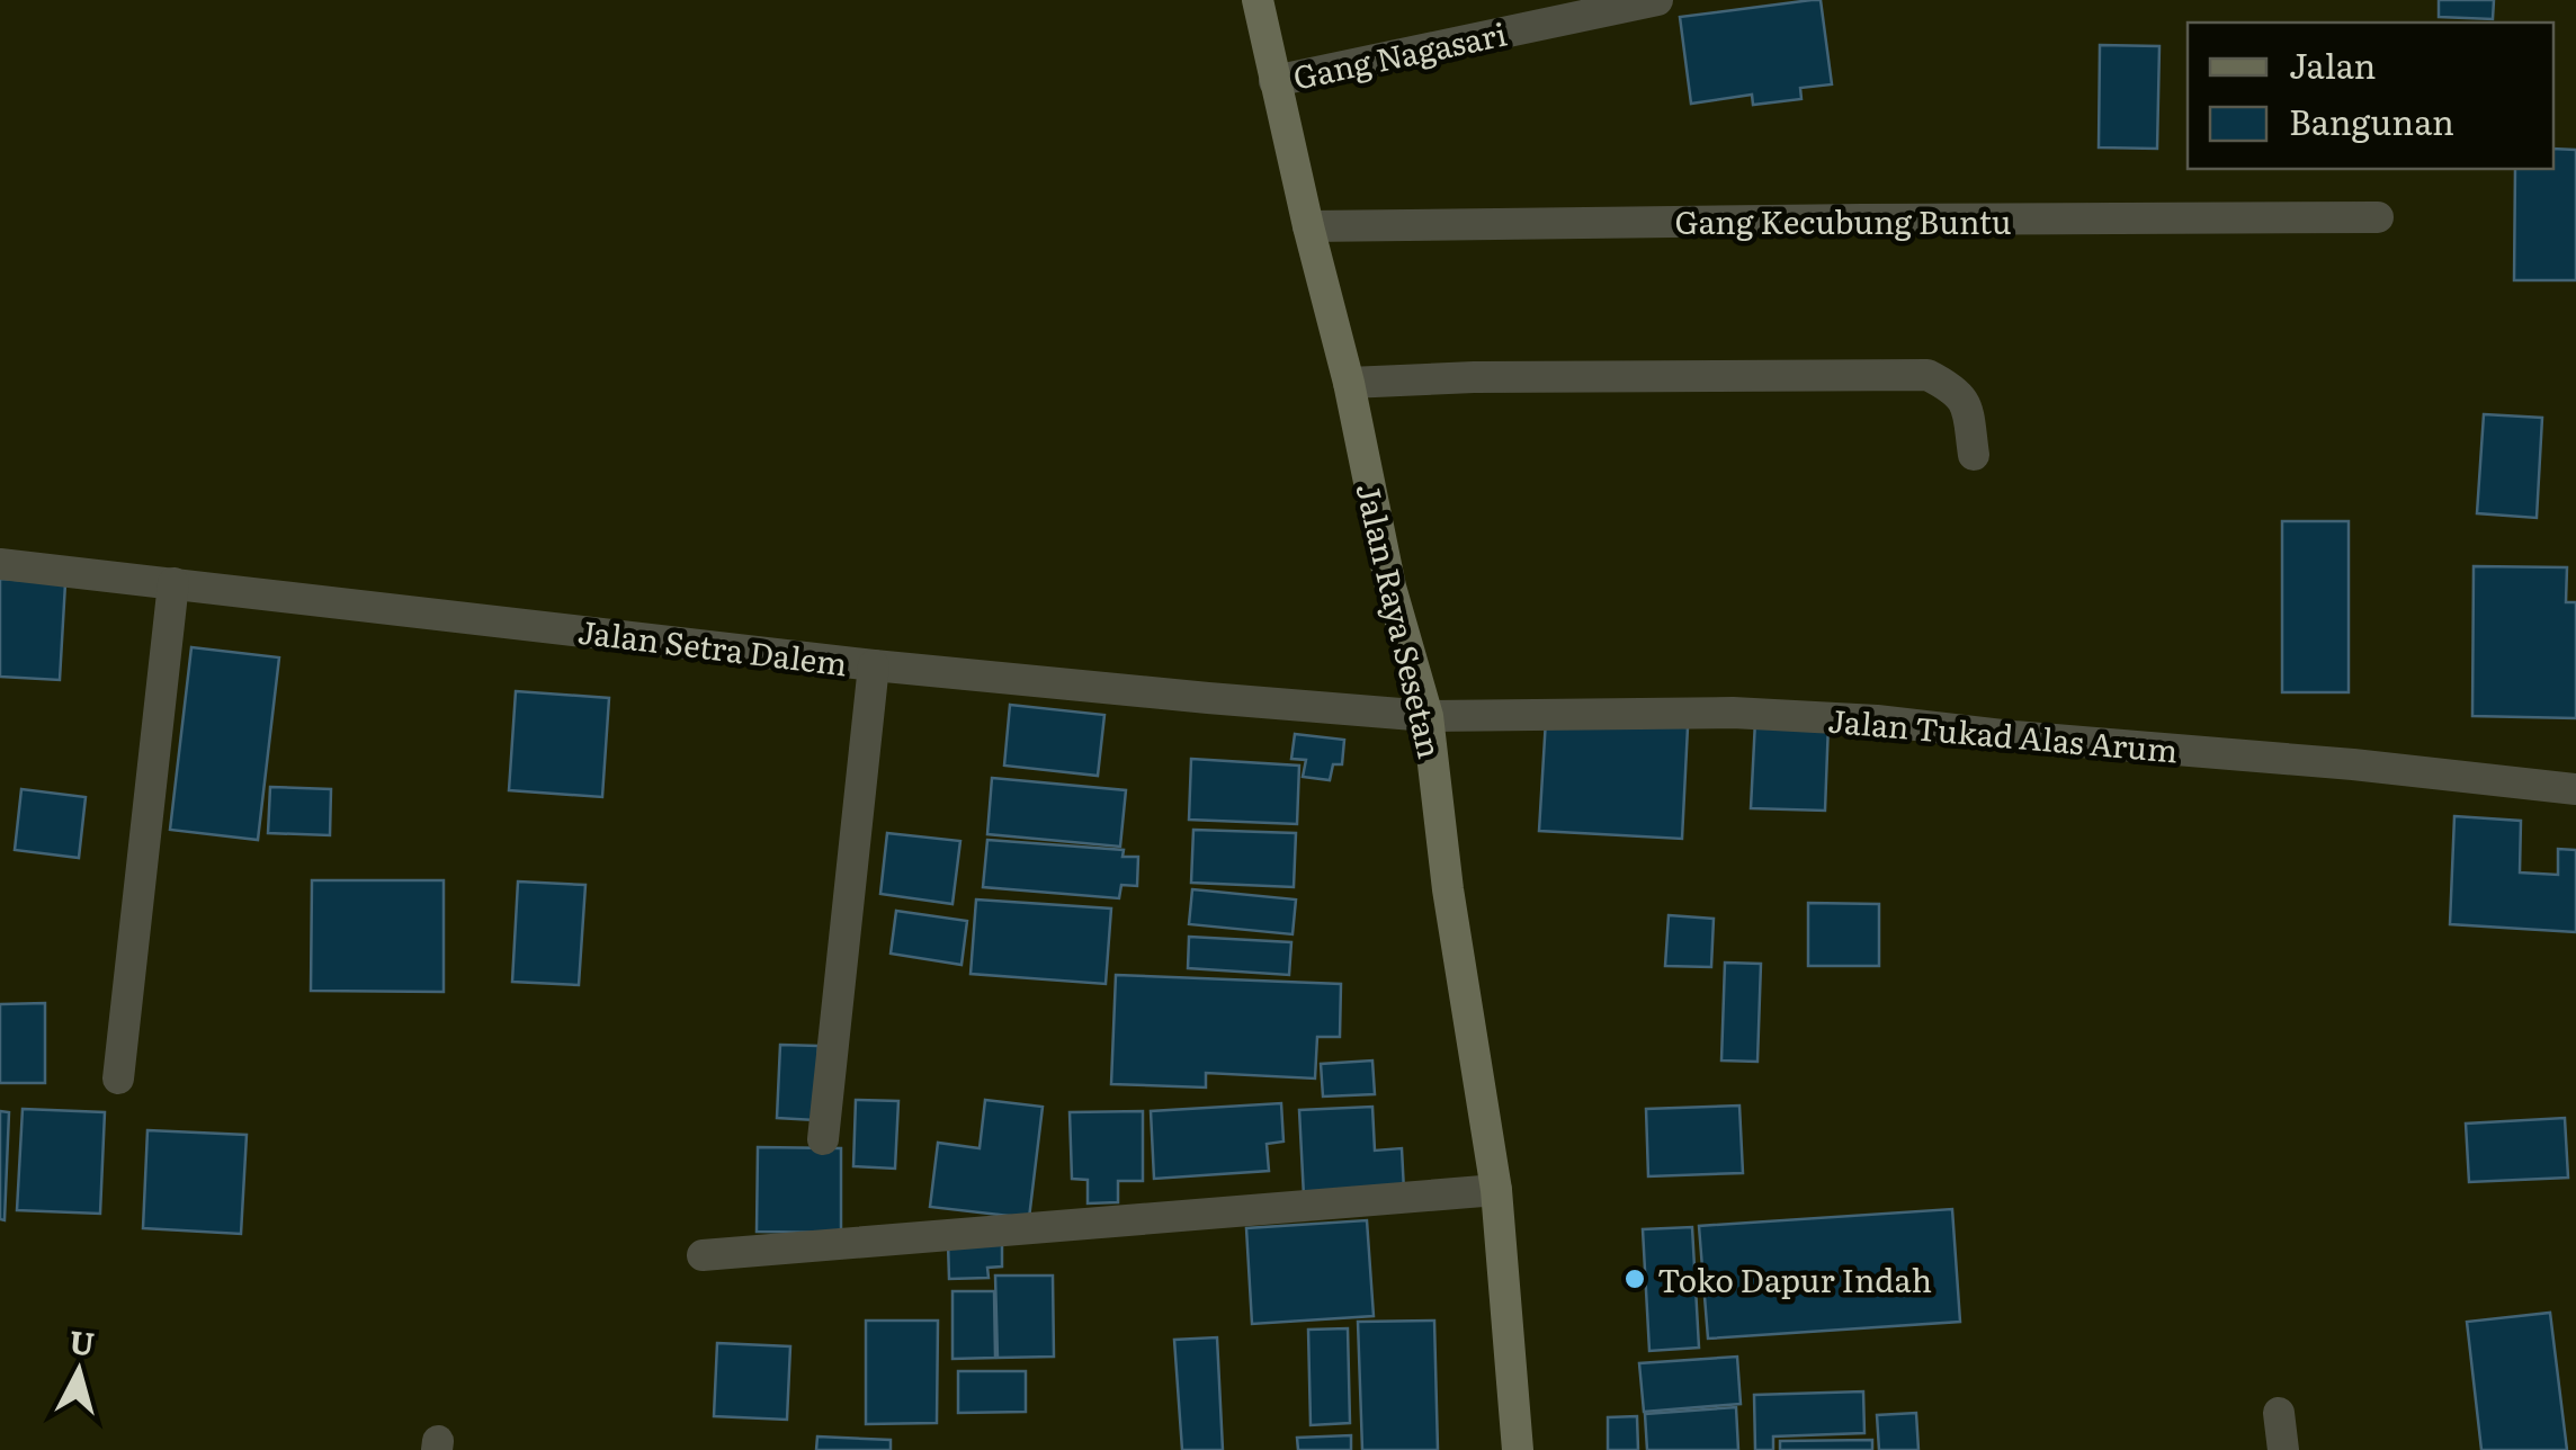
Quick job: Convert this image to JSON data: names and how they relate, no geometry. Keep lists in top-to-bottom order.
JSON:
{
  "streets": {
    "main road": ["Jalan Raya Sesetan"],
    "street": [
      "Gang Nagasari",
      "Gang Kecubung Buntu",
      "Jalan Setra Dalem",
      "Jalan Tukad Alas Arum"
    ]
  },
  "crossings": [
    ["Gang Nagasari", "Jalan Raya Sesetan"],
    ["Gang Kecubung Buntu", "Jalan Raya Sesetan"],
    ["Jalan Raya Sesetan", "Jalan Setra Dalem"],
    ["Jalan Raya Sesetan", "Jalan Tukad Alas Arum"],
    ["Jalan Setra Dalem", "Jalan Tukad Alas Arum"]
  ],
  "places": ["Toko Dapur Indah"],
  "legend": ["Jalan", "Bangunan"],
  "north": "top"
}
